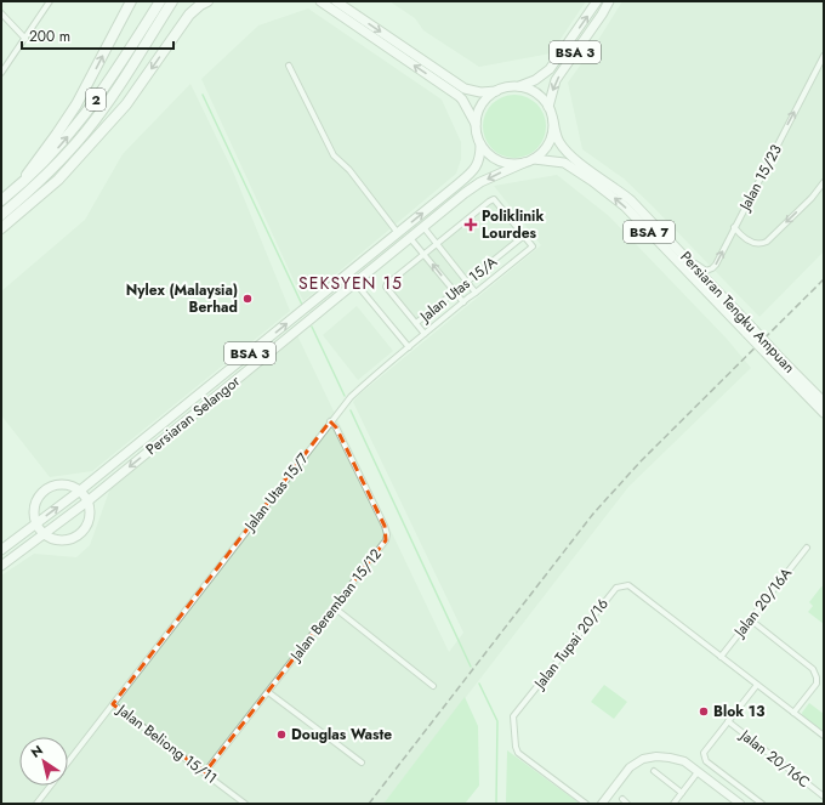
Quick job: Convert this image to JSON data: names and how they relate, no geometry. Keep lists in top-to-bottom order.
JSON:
{
  "streets": {
    "highway": ["2"],
    "main road": [
      "BSA 3",
      "BSA 7",
      "Persiaran Tengku Ampuan",
      "Persiaran Selangor"
    ],
    "street": [
      "Jalan 15/23",
      "Jalan Utas 15/A",
      "Jalan Utas 15/7",
      "Jalan 20/16A",
      "Jalan Beremban 15/12",
      "Jalan Tupai 20/16",
      "Jalan Beliong 15/11",
      "Jalan 20/16C"
    ]
  },
  "crossings": [
    ["BSA 3", "Persiaran Tengku Ampuan"],
    ["BSA 3", "Persiaran Selangor"],
    ["Jalan 15/23", "Persiaran Tengku Ampuan"],
    ["Jalan Utas 15/A", "Jalan Utas 15/7"],
    ["Persiaran Tengku Ampuan", "Persiaran Selangor"],
    ["Jalan Utas 15/7", "Jalan Beremban 15/12"],
    ["Jalan Utas 15/7", "Jalan Beliong 15/11"],
    ["Jalan 20/16A", "Jalan Tupai 20/16"],
    ["Jalan Beremban 15/12", "Jalan Beliong 15/11"]
  ],
  "one_way": ["Jalan 15/23"],
  "districts": ["SEKSYEN 15"],
  "places": {
    "health": ["Poliklinik Lourdes"],
    "other": ["Nylex (Malaysia) Berhad", "Blok 13", "Douglas Waste"]
  },
  "scale_bar": "200 m",
  "north": "top left"
}
